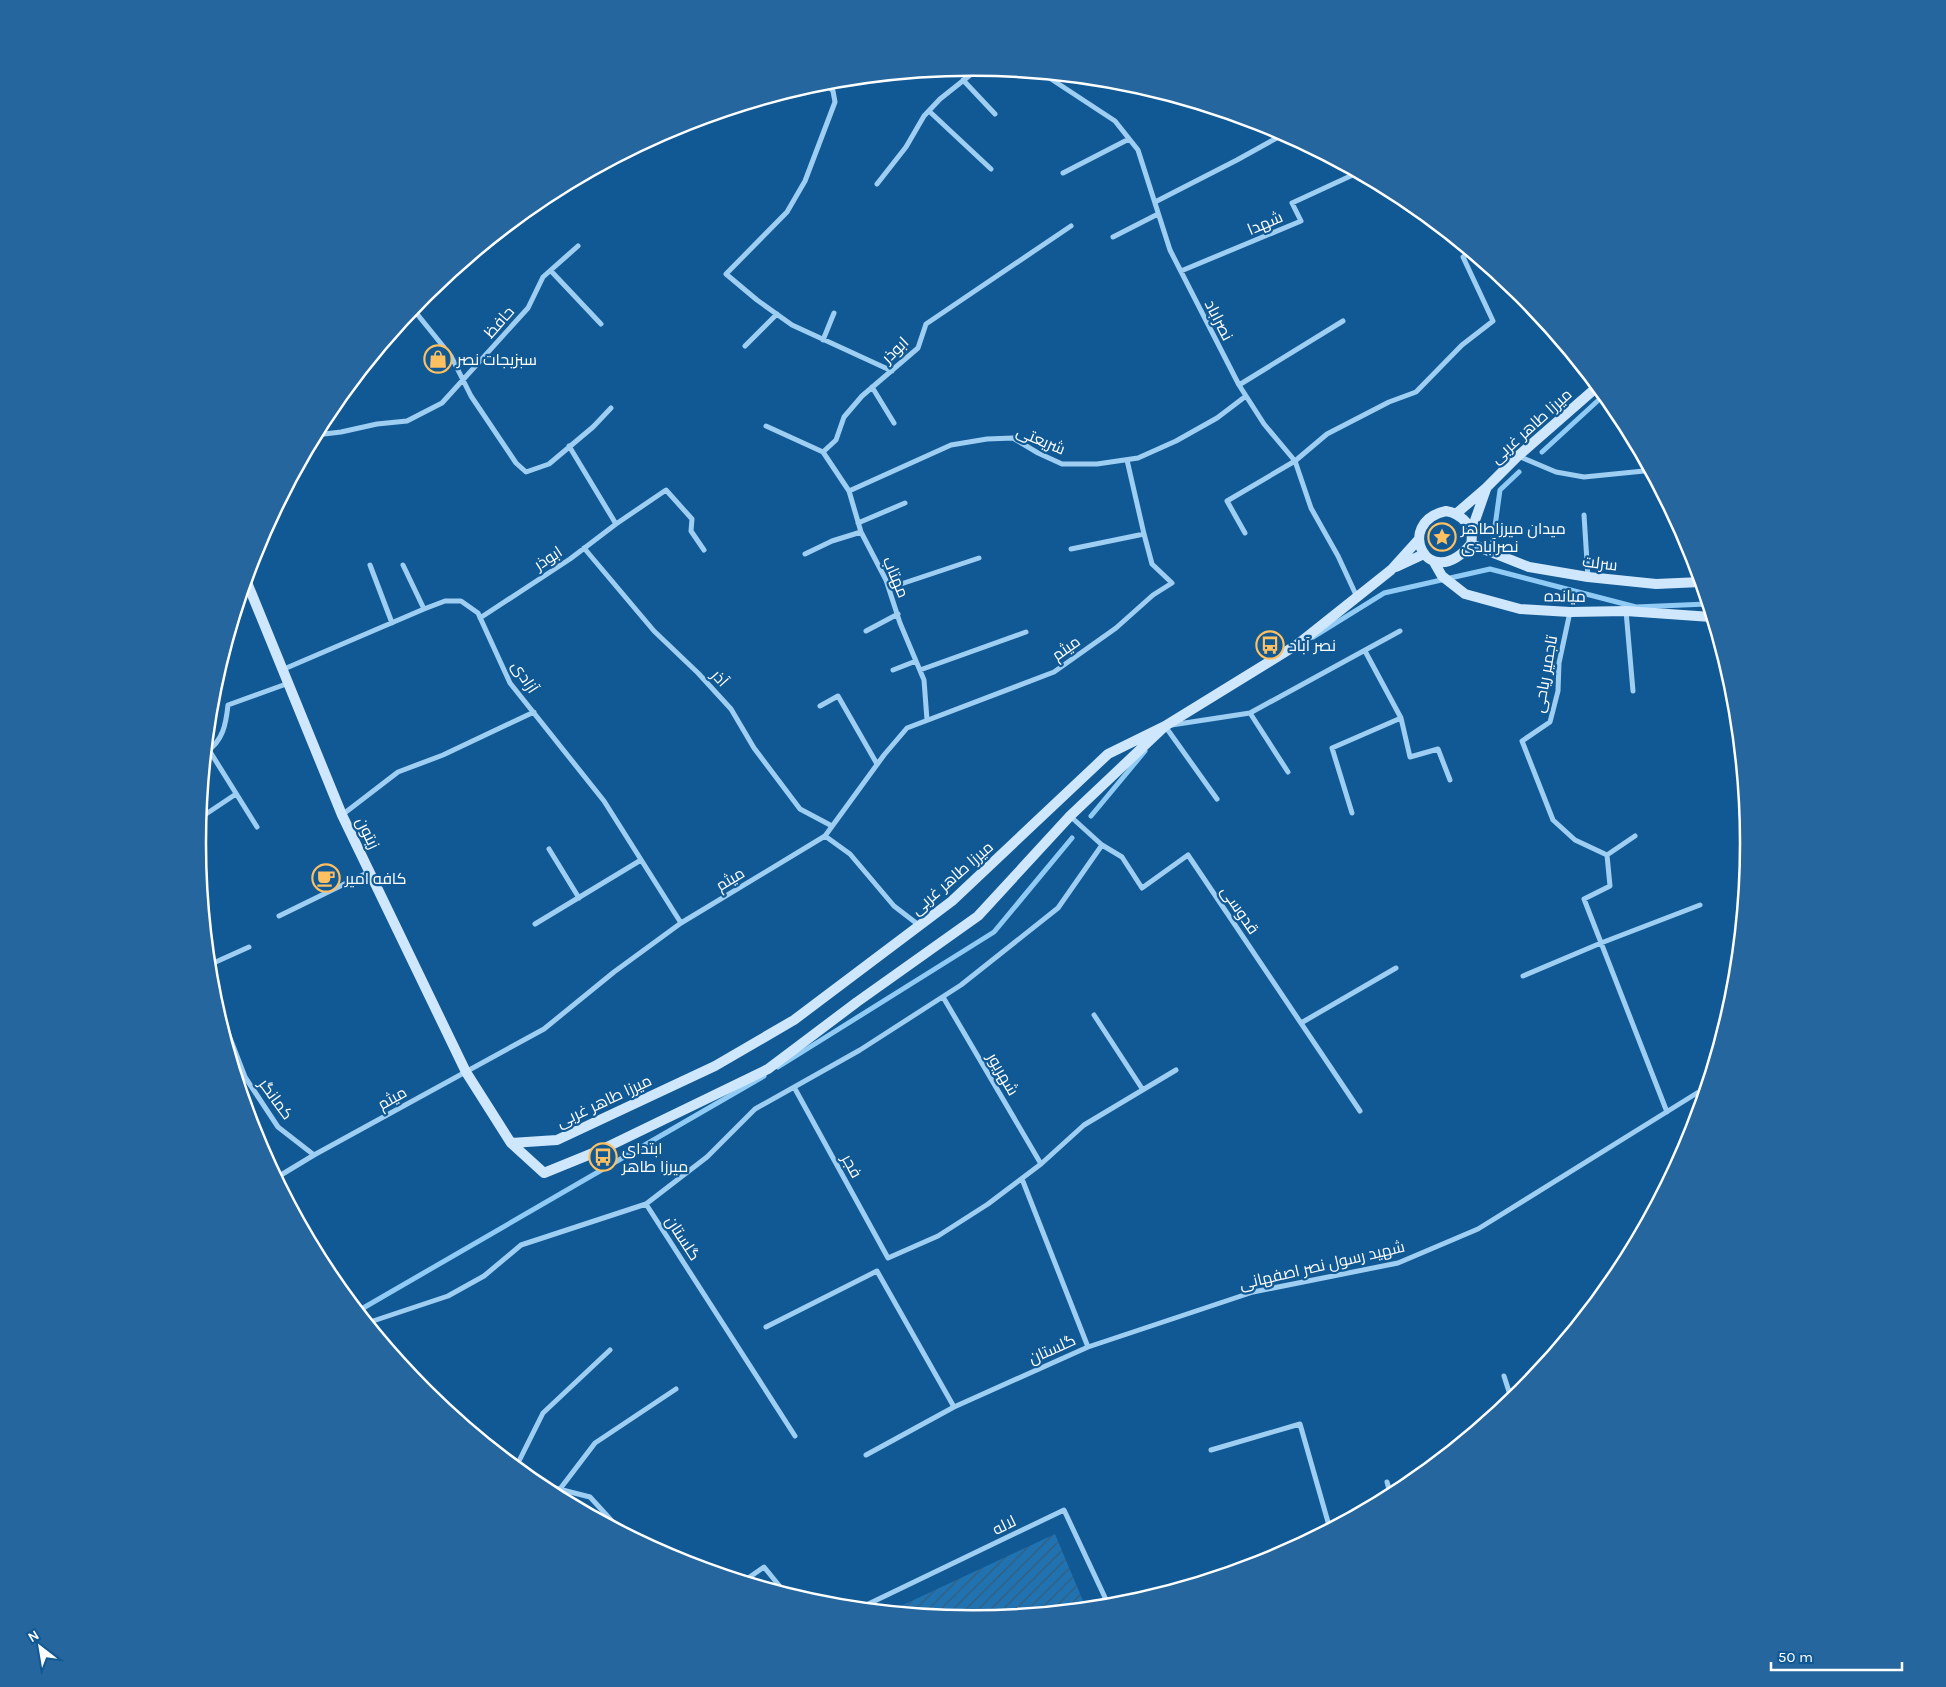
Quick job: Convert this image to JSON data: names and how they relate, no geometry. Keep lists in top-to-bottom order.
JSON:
{
  "streets": {
    "main road": [
      "میرزا طاهر غربی",
      "سرلت",
      "میانده",
      "زیتون"
    ],
    "street": [
      "شهدا",
      "نصراباد",
      "حافظ",
      "ابوذر",
      "شریعتی",
      "مهتاب",
      "میثم",
      "تاجمیر ریاحی",
      "آزادی",
      "آذر",
      "قدوسی",
      "شهریور",
      "کمانگر",
      "فجر",
      "گلستان",
      "شهید رسول نصر اصفهانی",
      "لاله"
    ]
  },
  "crossings": [
    ["شهدا", "نصراباد"],
    ["نصراباد", "میرزا طاهر غربی"],
    ["نصراباد", "شریعتی"],
    ["ابوذر", "مهتاب"],
    ["ابوذر", "آزادی"],
    ["ابوذر", "آذر"],
    ["میرزا طاهر غربی", "سرلت"],
    ["میرزا طاهر غربی", "میانده"],
    ["میرزا طاهر غربی", "زیتون"],
    ["میرزا طاهر غربی", "قدوسی"],
    ["شریعتی", "مهتاب"],
    ["سرلت", "میانده"],
    ["مهتاب", "میثم"],
    ["میانده", "تاجمیر ریاحی"],
    ["میثم", "آزادی"],
    ["میثم", "آذر"],
    ["میثم", "زیتون"],
    ["میثم", "کمانگر"],
    ["آزادی", "زیتون"],
    ["فجر", "گلستان"],
    ["گلستان", "شهید رسول نصر اصفهانی"]
  ],
  "places": {
    "shop": ["سبزیجات نصر"],
    "place": ["میدان میرزاطاهر نصرآبادی"],
    "bus stop": ["نصر آباد", "ابتدای میرزا طاهر"],
    "cafe": ["کافه امیر"]
  },
  "scale_bar": "50 m",
  "north": "top left"
}
